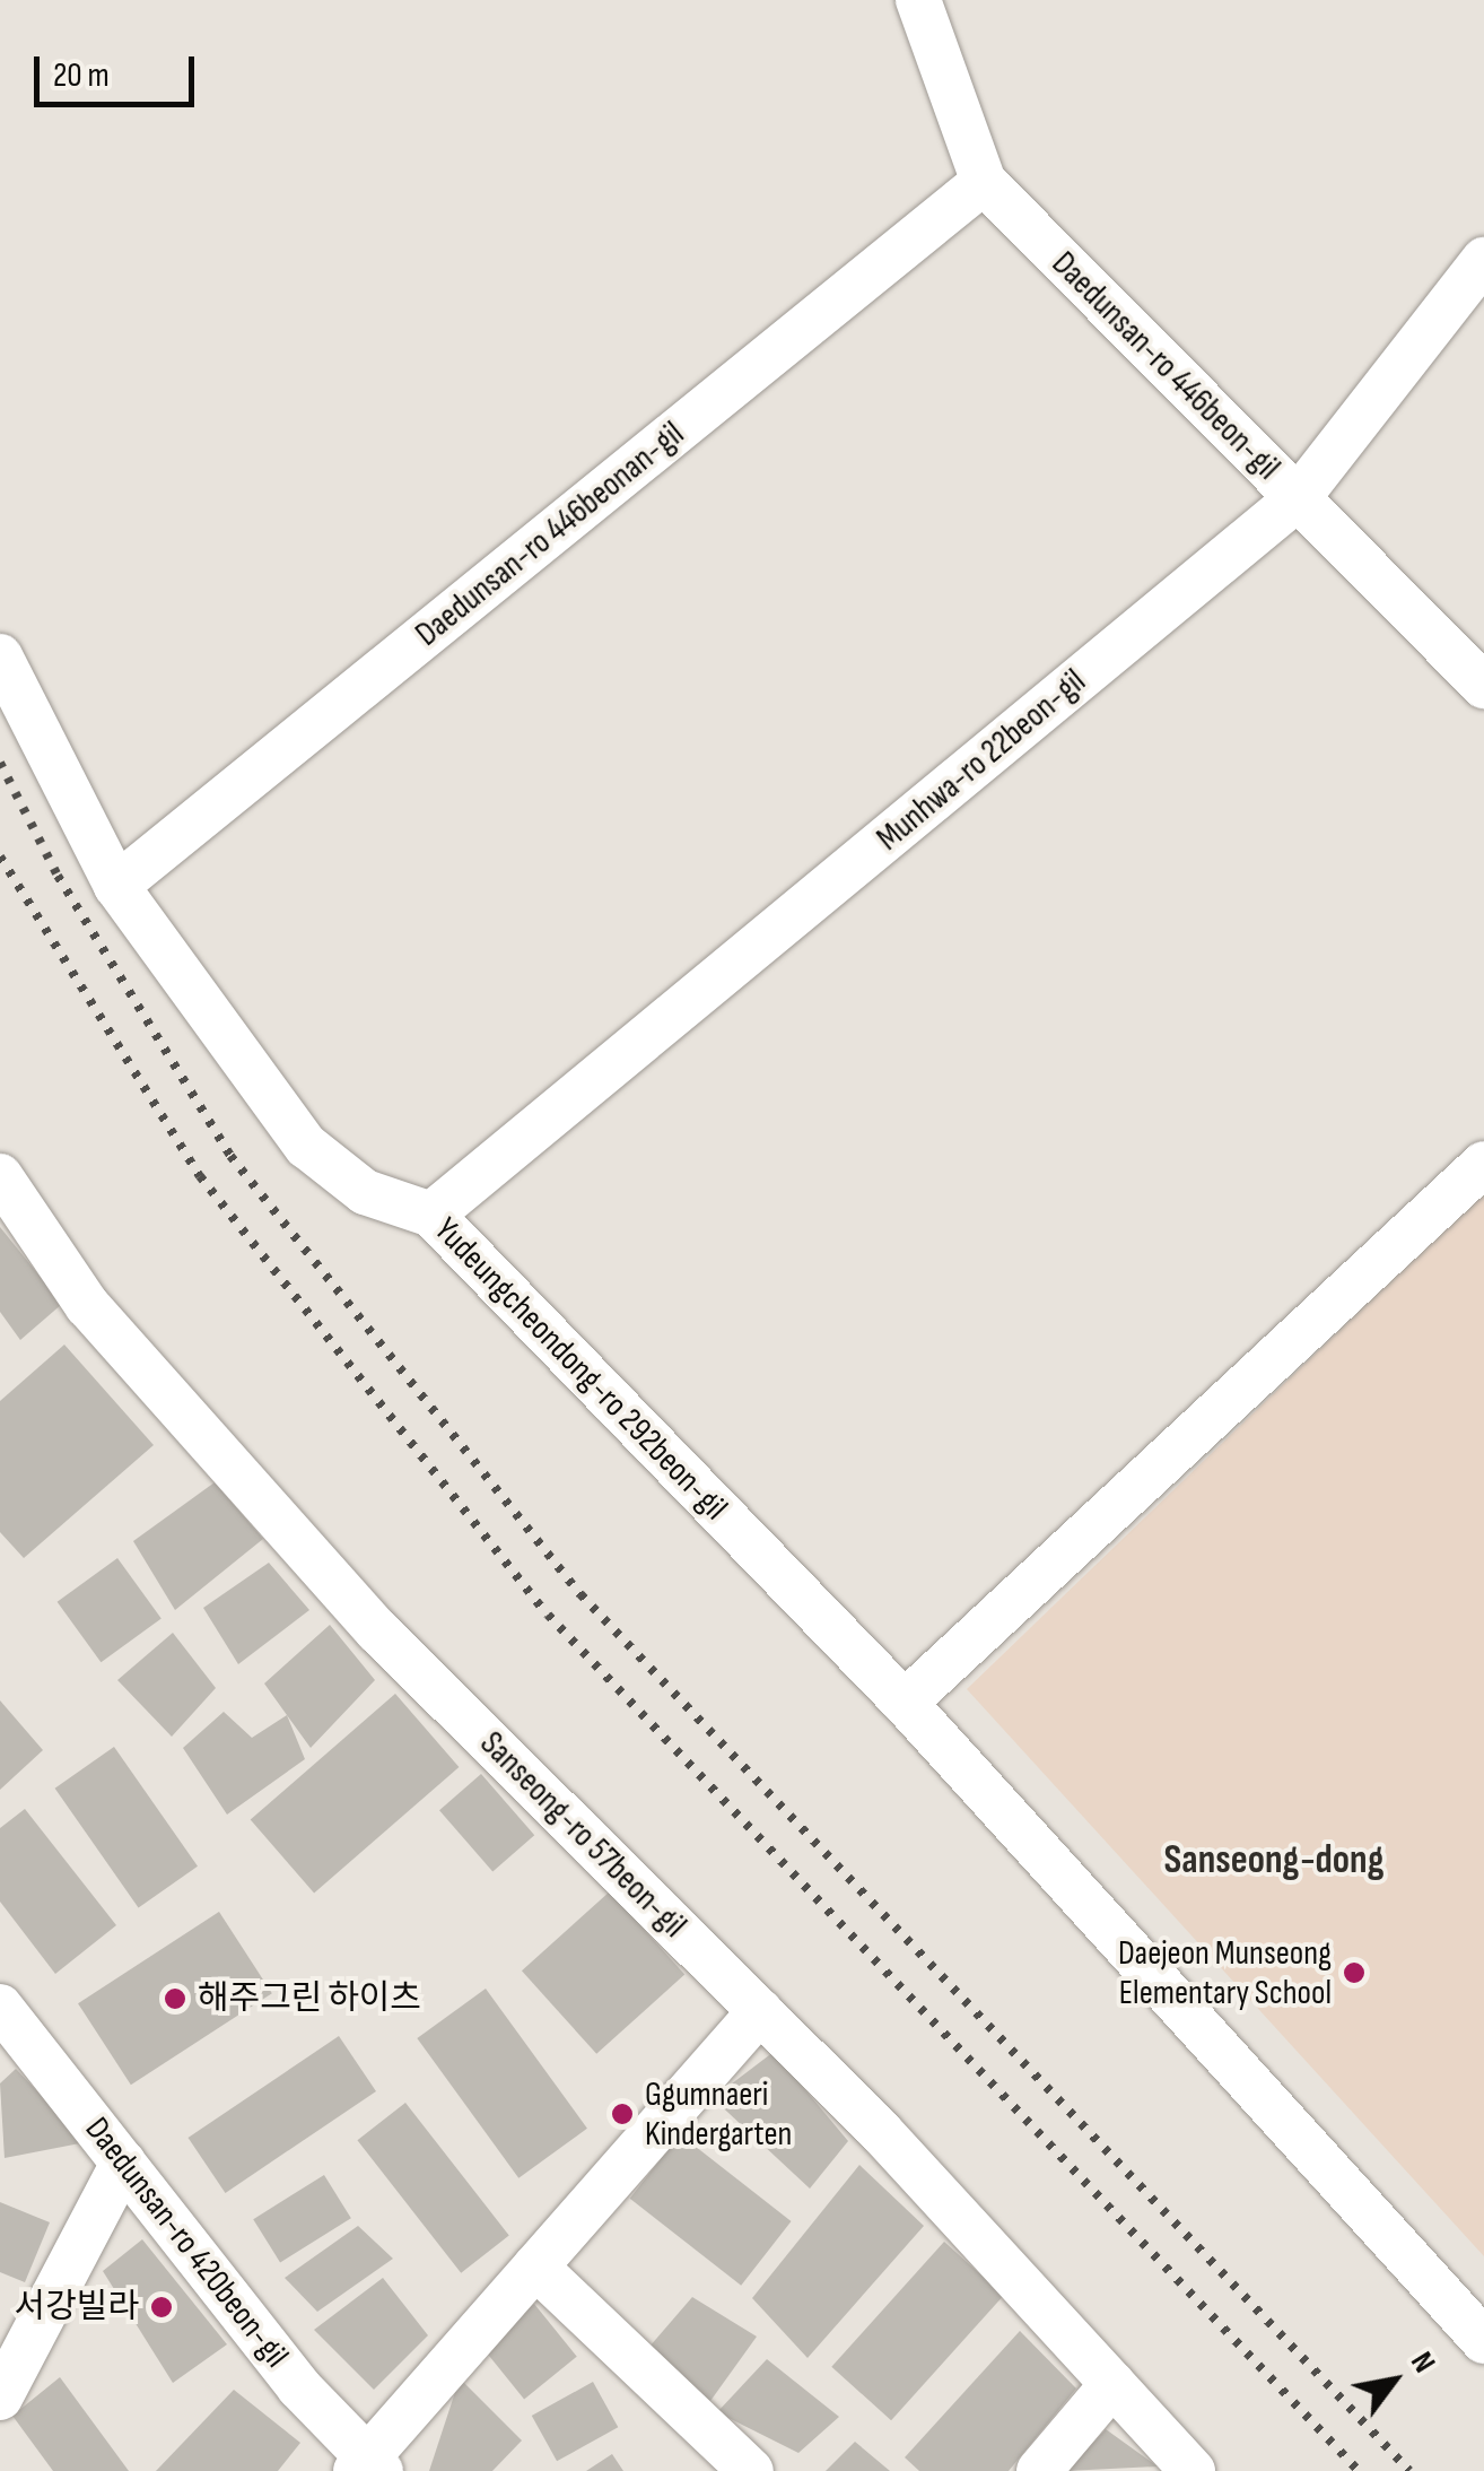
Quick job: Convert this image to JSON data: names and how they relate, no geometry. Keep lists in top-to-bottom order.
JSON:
{
  "streets": {
    "street": [
      "Daedunsan-ro 446beon-gil",
      "Daedunsan-ro 446beonan-gil",
      "Munhwa-ro 22beon-gil",
      "Yudeungcheondong-ro 292beon-gil",
      "Sanseong-ro 57beon-gil",
      "Daedunsan-ro 420beon-gil"
    ]
  },
  "crossings": [
    ["Daedunsan-ro 446beon-gil", "Daedunsan-ro 446beonan-gil"],
    ["Daedunsan-ro 446beon-gil", "Munhwa-ro 22beon-gil"],
    ["Daedunsan-ro 446beonan-gil", "Yudeungcheondong-ro 292beon-gil"],
    ["Munhwa-ro 22beon-gil", "Yudeungcheondong-ro 292beon-gil"]
  ],
  "districts": ["Sanseong-dong"],
  "places": [
    "Daejeon Munseong Elementary School",
    "해주그린 하이츠",
    "Ggumnaeri Kindergarten",
    "서강빌라"
  ],
  "scale_bar": "20 m",
  "north": "top right"
}
